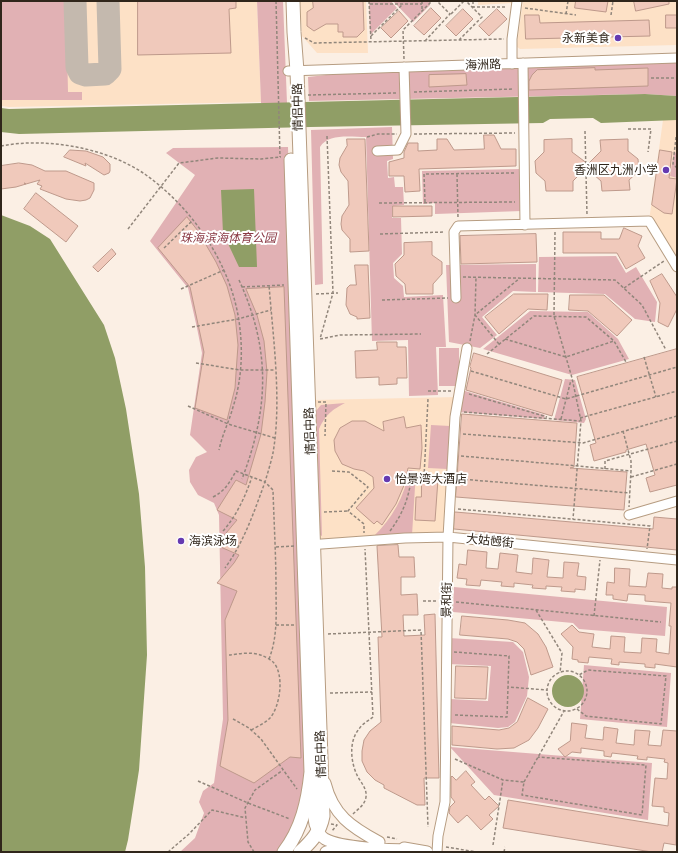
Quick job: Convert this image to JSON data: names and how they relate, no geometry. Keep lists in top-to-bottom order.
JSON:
{
  "streets": {
    "highway": ["情侣中路"],
    "street": ["海洲路", "大姑乸街", "景和街"]
  },
  "crossings": [
    ["海洲路", "情侣中路"],
    ["情侣中路", "大姑乸街"],
    ["大姑乸街", "景和街"]
  ],
  "parks": ["珠海滨海体育公园"],
  "places": [
    "永新美食",
    "香洲区九洲小学",
    "怡景湾大酒店",
    "海滨泳场"
  ]
}
